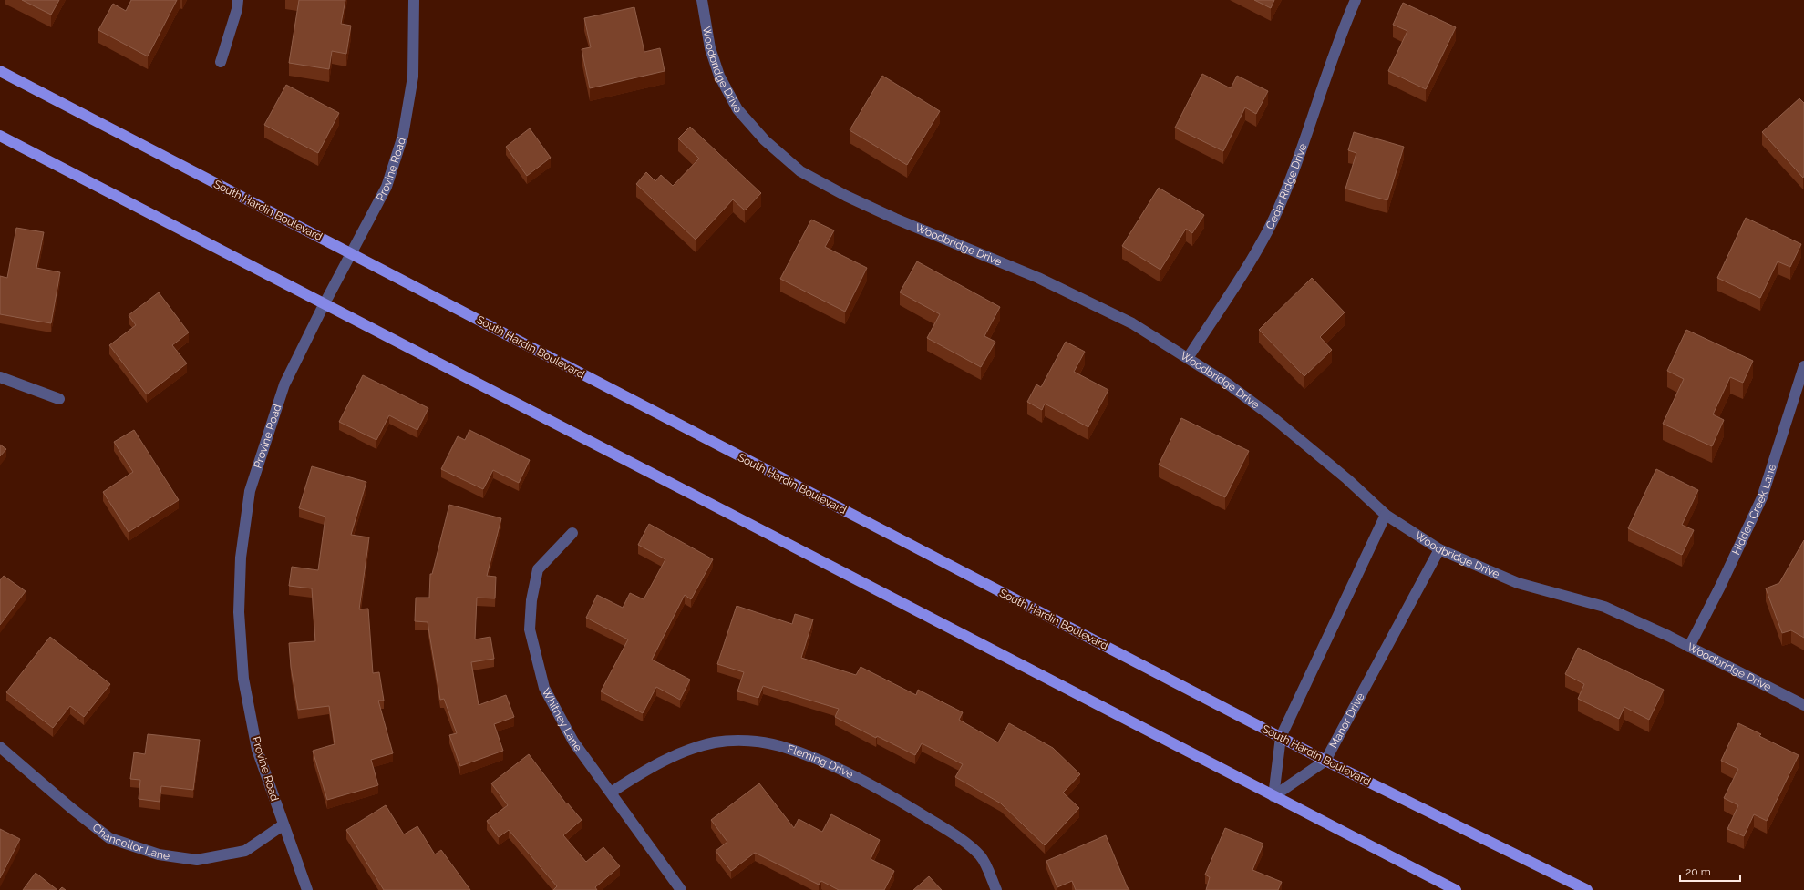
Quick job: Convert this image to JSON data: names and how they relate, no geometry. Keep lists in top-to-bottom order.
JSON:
{
  "streets": {
    "main road": ["South Hardin Boulevard"],
    "street": [
      "Woodbridge Drive",
      "Provine Road",
      "Cedar Ridge Drive",
      "Hidden Creek Lane",
      "Whitney Lane",
      "Manor Drive",
      "Fleming Drive",
      "Chancellor Lane"
    ]
  },
  "crossings": [
    ["Woodbridge Drive", "Cedar Ridge Drive"],
    ["Woodbridge Drive", "Hidden Creek Lane"],
    ["Woodbridge Drive", "Manor Drive"],
    ["Provine Road", "South Hardin Boulevard"],
    ["Provine Road", "Chancellor Lane"],
    ["South Hardin Boulevard", "Manor Drive"],
    ["Whitney Lane", "Fleming Drive"]
  ],
  "scale_bar": "20 m"
}
